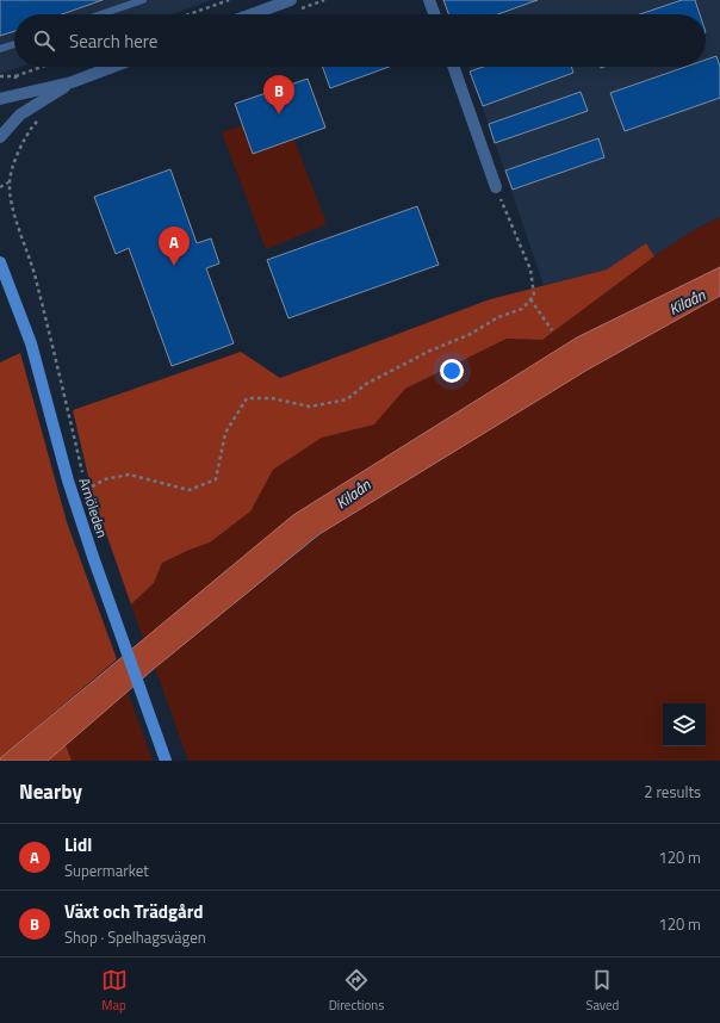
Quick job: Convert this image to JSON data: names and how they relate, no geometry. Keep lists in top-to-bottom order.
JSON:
{
  "streets": {
    "main road": ["Arnöleden"]
  },
  "water": ["Kilaån"],
  "page": {
    "search": "Search here",
    "pins": ["B", "A"],
    "heading": ["Nearby", "2 results"],
    "list": [
      {
        "mark": "A",
        "name": "Lidl",
        "note": "Supermarket",
        "value": "120 m"
      },
      {
        "mark": "B",
        "name": "Växt och Trädgård",
        "note": "Shop · Spelhagsvägen",
        "value": "120 m"
      }
    ],
    "nav": ["Map", "Directions", "Saved"]
  }
}
